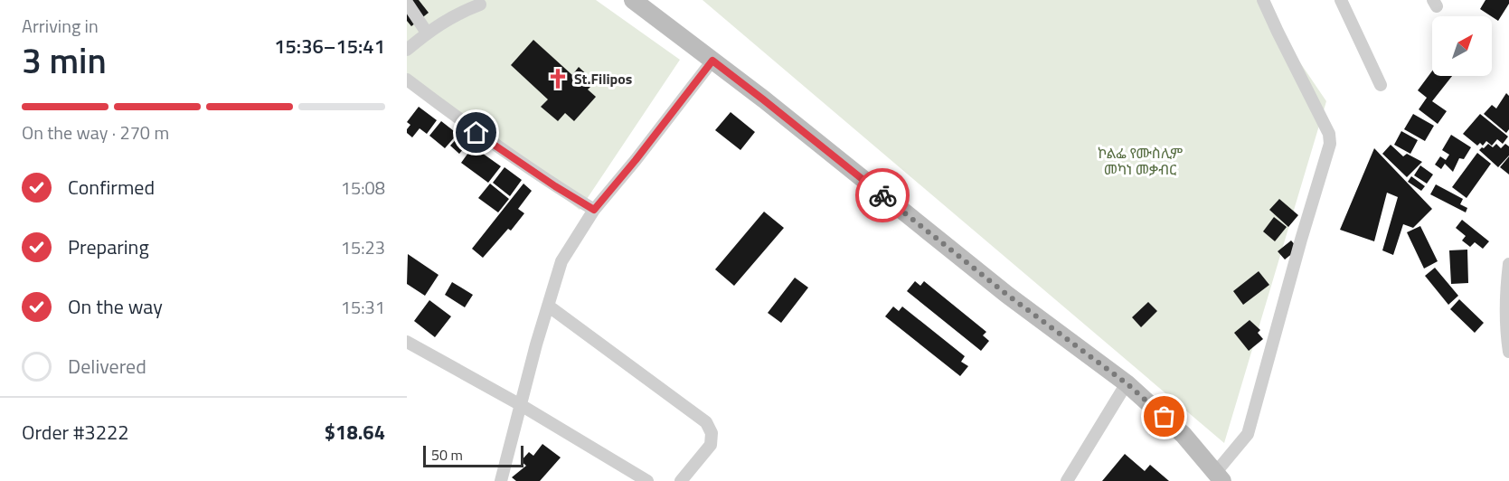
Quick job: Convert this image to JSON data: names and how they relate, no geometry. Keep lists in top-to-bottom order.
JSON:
{
  "parks": ["ኮልፌ የሙስሊም መካነ መቃብር"],
  "places": {
    "church": ["St.Filipos"]
  },
  "scale_bar": "50 m",
  "north": "top right",
  "page": {
    "heading": ["3 min", "Arriving in", "15:36–15:41"],
    "panel": ["Order #3222", "$18.64"],
    "bar": "On the way · 270 m",
    "list": [
      ["Confirmed", "15:08"],
      ["Preparing", "15:23"],
      ["On the way", "15:31"],
      "Delivered"
    ],
    "scale": "50 m"
  }
}
